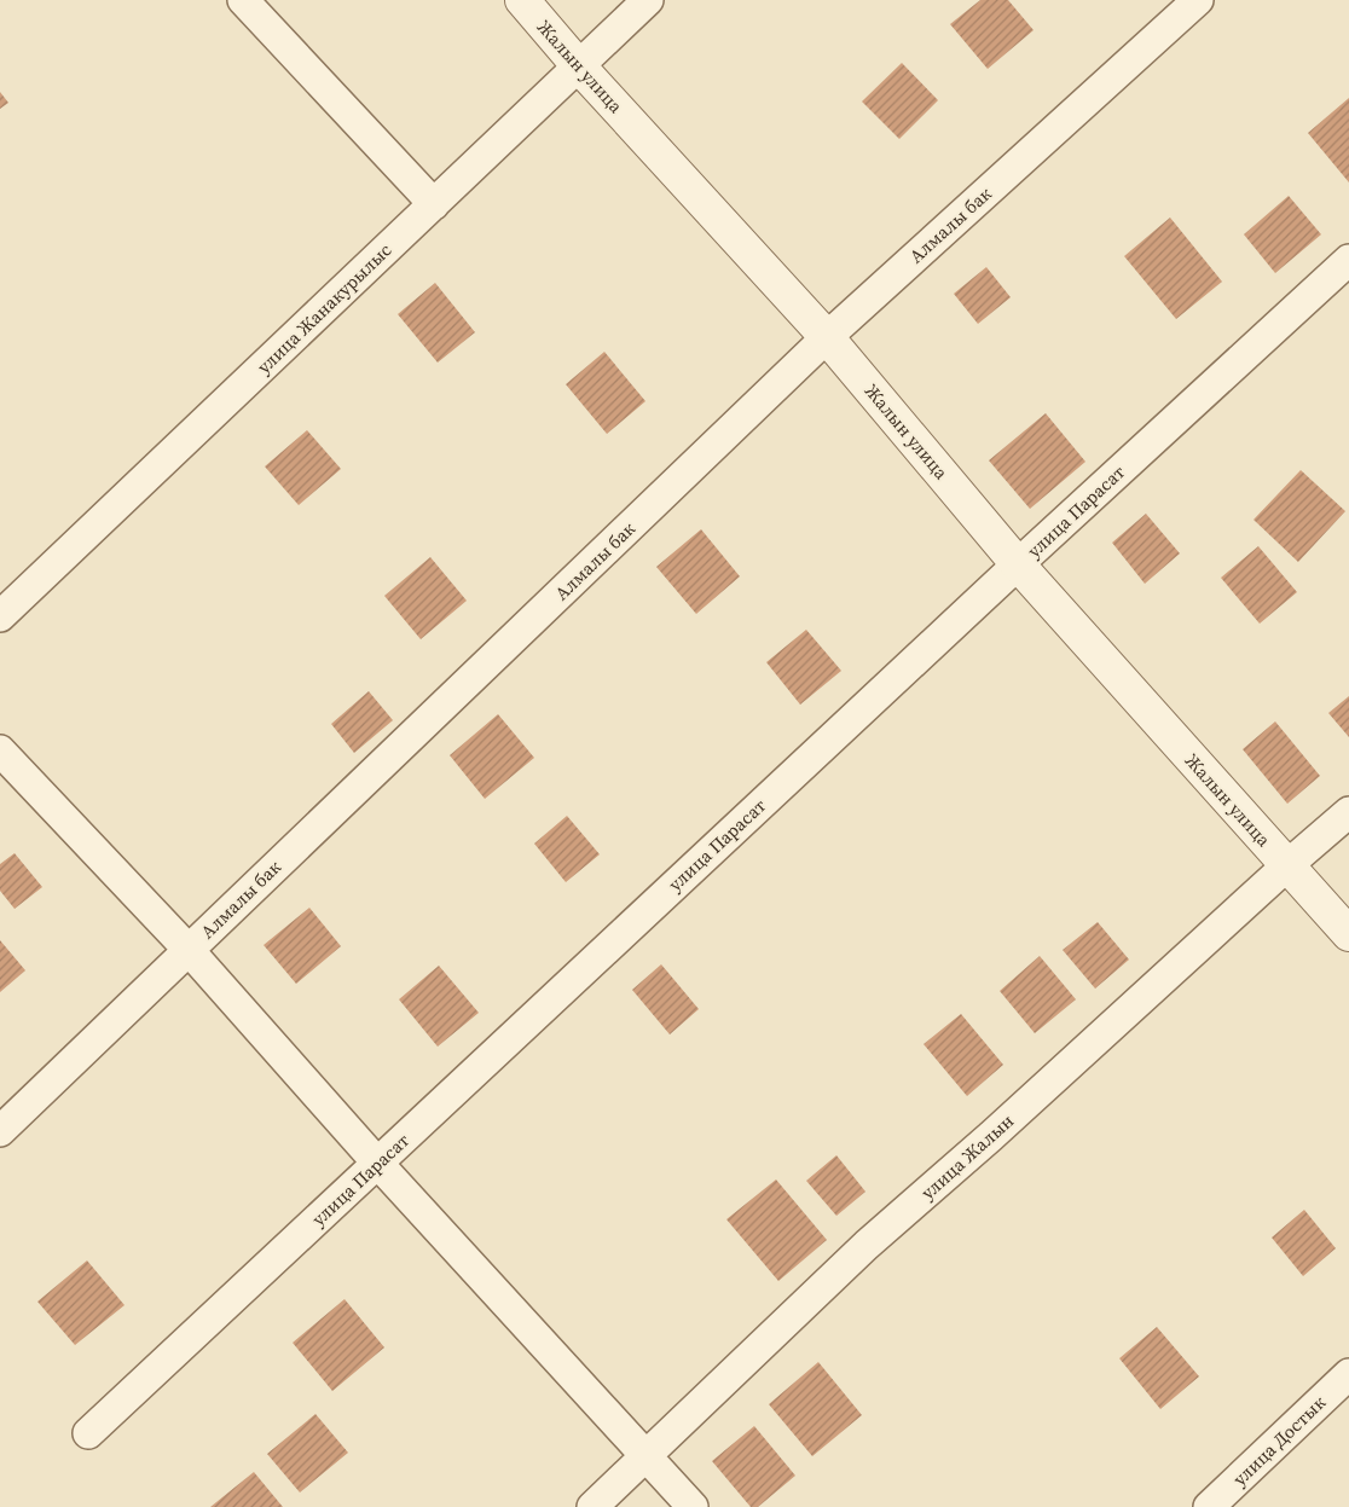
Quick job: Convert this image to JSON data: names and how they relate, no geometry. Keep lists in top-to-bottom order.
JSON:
{
  "streets": {
    "street": [
      "Жалын улица",
      "Алмалы бак",
      "улица Жанакурылыс",
      "улица Парасат",
      "улица Жалын",
      "улица Достык"
    ]
  },
  "crossings": [
    ["Жалын улица", "Алмалы бак"],
    ["Жалын улица", "улица Жанакурылыс"],
    ["Жалын улица", "улица Парасат"],
    ["Жалын улица", "улица Жалын"]
  ]
}
